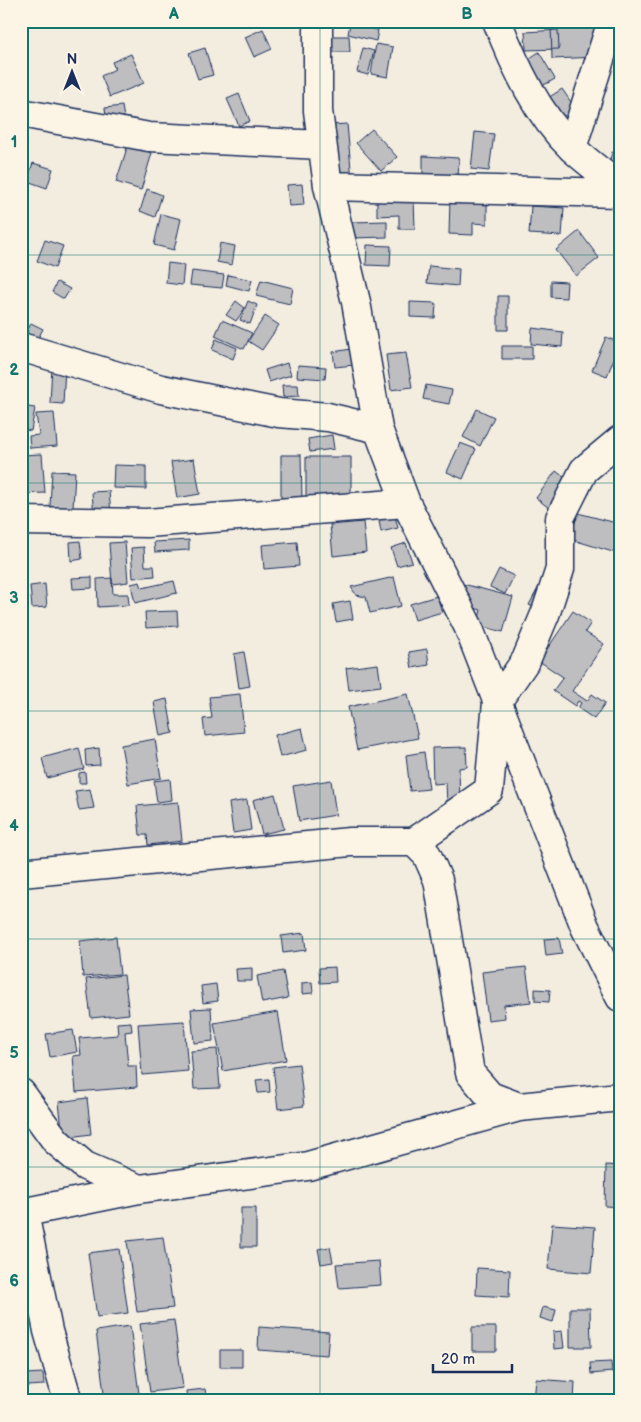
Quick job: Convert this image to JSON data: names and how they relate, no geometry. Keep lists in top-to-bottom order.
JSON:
{
  "scale_bar": "20 m",
  "north": "top",
  "grid": {
    "columns": ["A", "B"],
    "rows": [
      "1",
      "2",
      "3",
      "4",
      "5",
      "6"
    ]
  }
}
